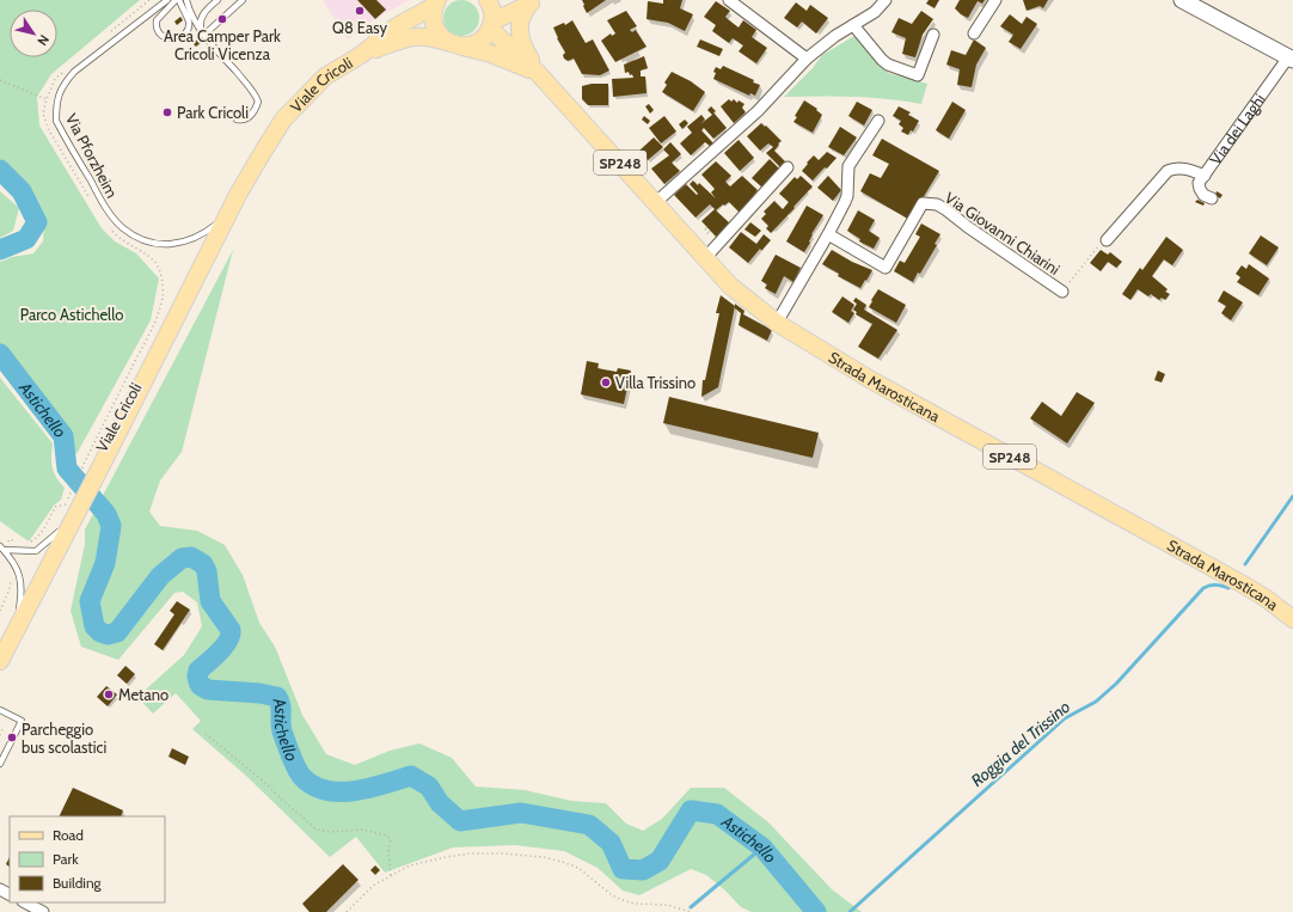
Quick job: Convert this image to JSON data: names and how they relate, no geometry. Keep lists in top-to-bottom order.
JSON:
{
  "streets": {
    "main road": ["Viale Cricoli", "SP248", "Strada Marosticana"],
    "street": ["Via dei Laghi", "Via Giovanni Chiarini"],
    "lane": ["Via Pforzheim"]
  },
  "crossings": [
    ["Viale Cricoli", "Via Pforzheim"],
    ["Viale Cricoli", "Strada Marosticana"]
  ],
  "water": ["Astichello", "Roggia del Trissino"],
  "parks": ["Parco Astichello"],
  "places": [
    "Q8 Easy",
    "Area Camper Park Cricoli Vicenza",
    "Park Cricoli",
    "Villa Trissino",
    "Metano",
    "Parcheggio bus scolastici"
  ],
  "legend": ["Road", "Park", "Building"],
  "north": "bottom right"
}
